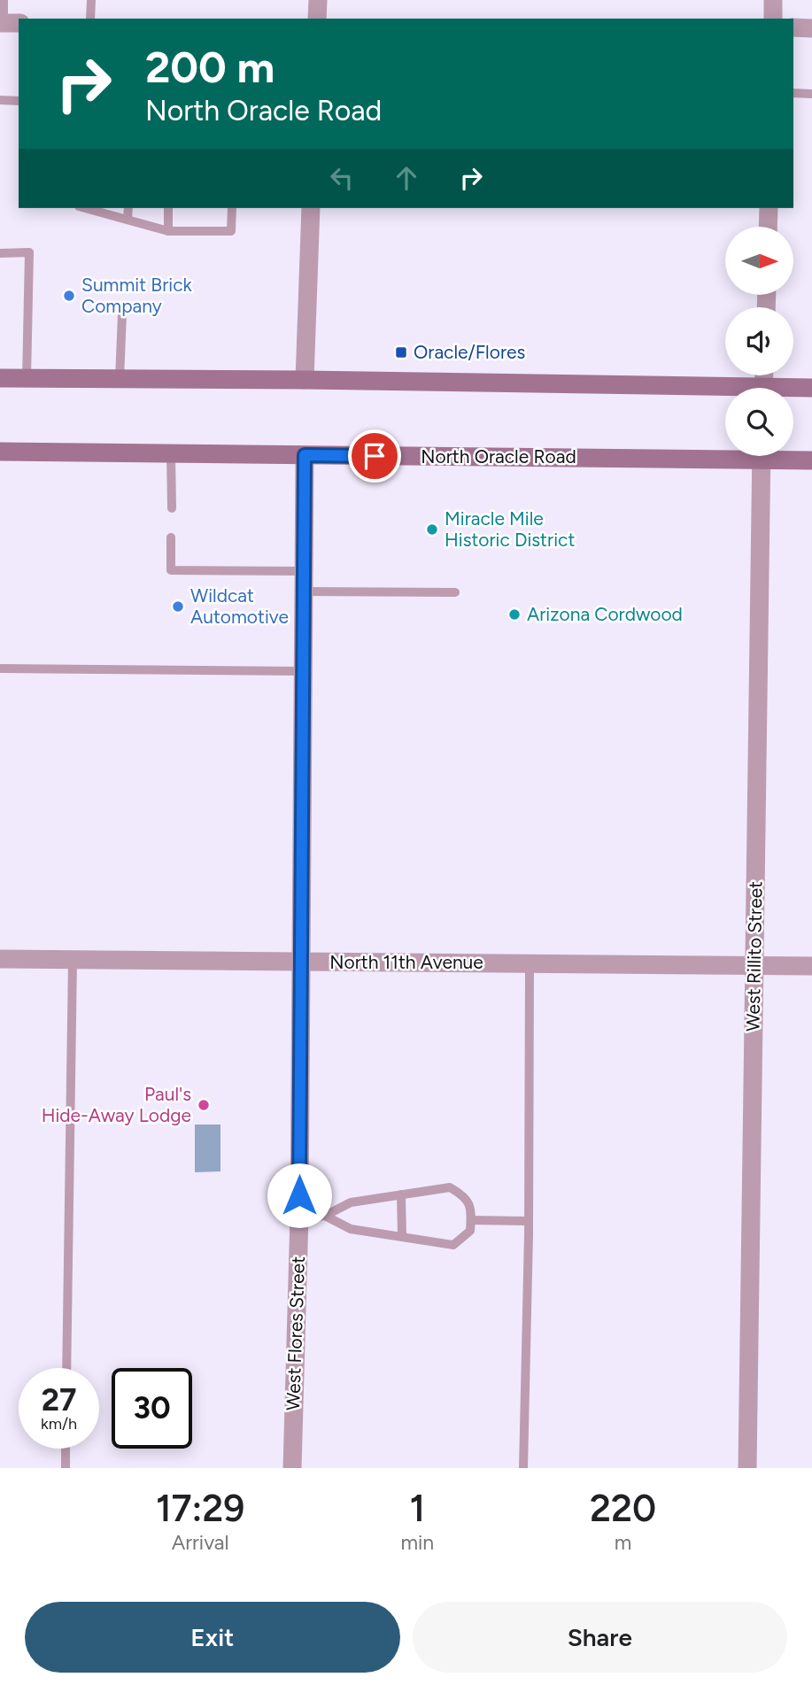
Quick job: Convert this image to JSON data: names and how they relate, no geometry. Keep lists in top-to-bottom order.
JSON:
{
  "streets": {
    "main road": ["North Oracle Road"],
    "street": ["West Rillito Street", "North 11th Avenue", "West Flores Street"]
  },
  "crossings": [
    ["North Oracle Road", "West Flores Street"],
    ["West Rillito Street", "North 11th Avenue"],
    ["North 11th Avenue", "West Flores Street"]
  ],
  "places": {
    "other": [
      "Summit Brick Company",
      "Miracle Mile Historic District",
      "Wildcat Automotive",
      "Arizona Cordwood",
      "Paul's Hide-Away Lodge"
    ],
    "transit": ["Oracle/Flores"]
  },
  "north": "right",
  "page": {
    "turn": ["200 m", "North Oracle Road"],
    "speed": "27 km/h",
    "limit": "30",
    "eta": [
      "17:29",
      "Arrival",
      "1",
      "min",
      "220",
      "m"
    ],
    "buttons": ["Exit", "Share"]
  }
}
